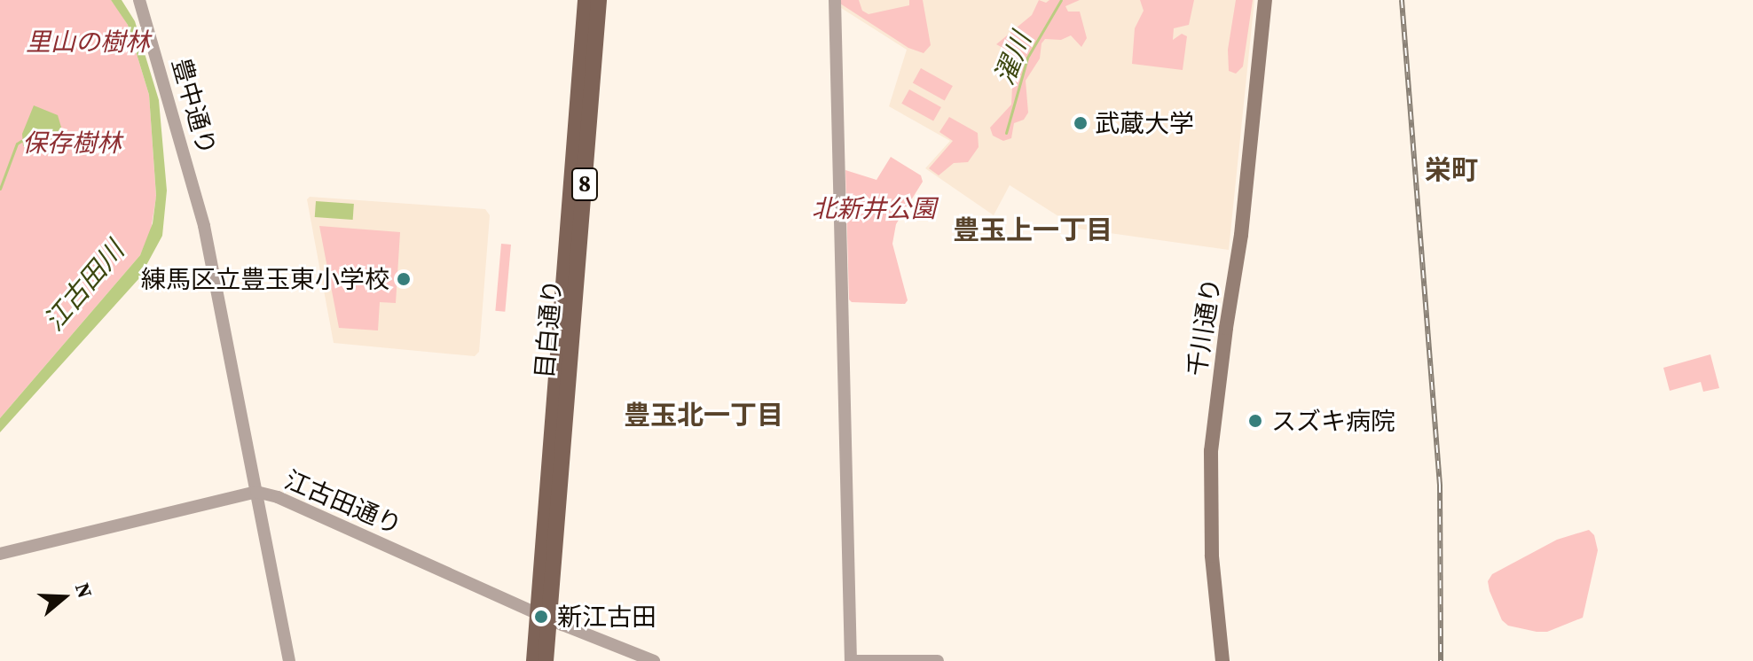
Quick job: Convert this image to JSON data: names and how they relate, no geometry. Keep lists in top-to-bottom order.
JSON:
{
  "streets": {
    "main road": ["8", "千川通り", "目白通り"],
    "street": ["豊中通り", "江古田通り"]
  },
  "crossings": [
    ["豊中通り", "江古田通り"],
    ["目白通り", "江古田通り"]
  ],
  "districts": ["栄町", "豊玉上一丁目", "豊玉北一丁目"],
  "water": ["濯川", "江古田川"],
  "parks": ["里山の樹林", "保存樹林", "北新井公園"],
  "places": [
    "武蔵大学",
    "練馬区立豊玉東小学校",
    "スズキ病院",
    "新江古田"
  ],
  "north": "right"
}
